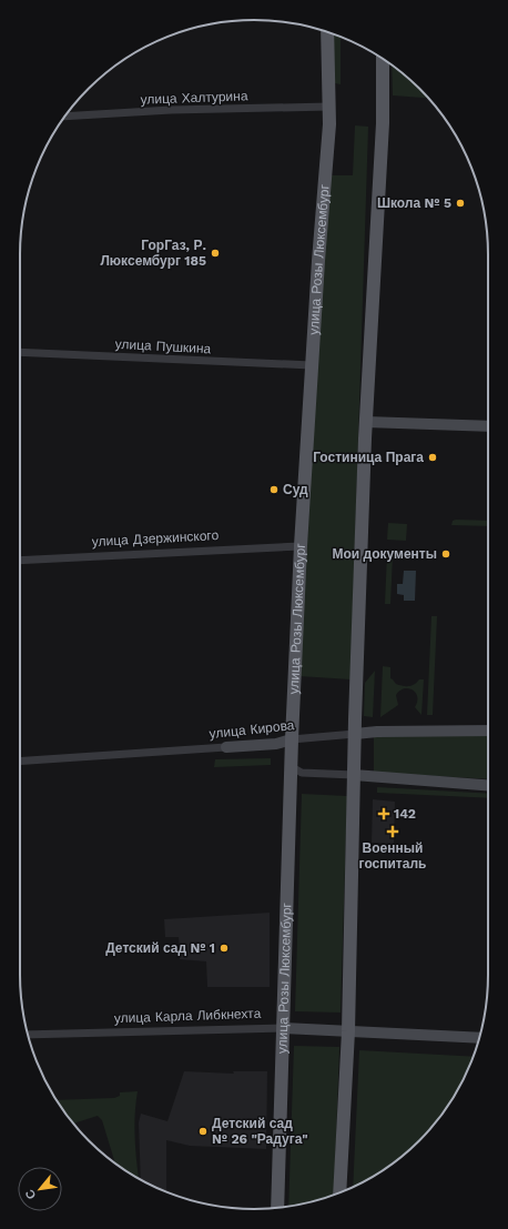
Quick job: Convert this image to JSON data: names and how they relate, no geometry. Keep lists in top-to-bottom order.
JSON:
{
  "streets": {
    "main road": ["улица Розы Люксембург"],
    "street": [
      "улица Халтурина",
      "улица Пушкина",
      "улица Дзержинского",
      "улица Кирова",
      "улица Карла Либкнехта"
    ]
  },
  "crossings": [
    ["улица Халтурина", "улица Розы Люксембург"],
    ["улица Розы Люксембург", "улица Пушкина"],
    ["улица Розы Люксембург", "улица Дзержинского"],
    ["улица Розы Люксембург", "улица Кирова"],
    ["улица Розы Люксембург", "улица Карла Либкнехта"]
  ],
  "places": {
    "other": [
      "Школа № 5",
      "ГорГаз, Р. Люксембург 185",
      "Гостиница Прага",
      "Суд",
      "Мои документы",
      "Детский сад № 1",
      "Детский сад № 26 \"Радуга\""
    ],
    "health": ["142", "Военный госпиталь"]
  },
  "north": "bottom left"
}
